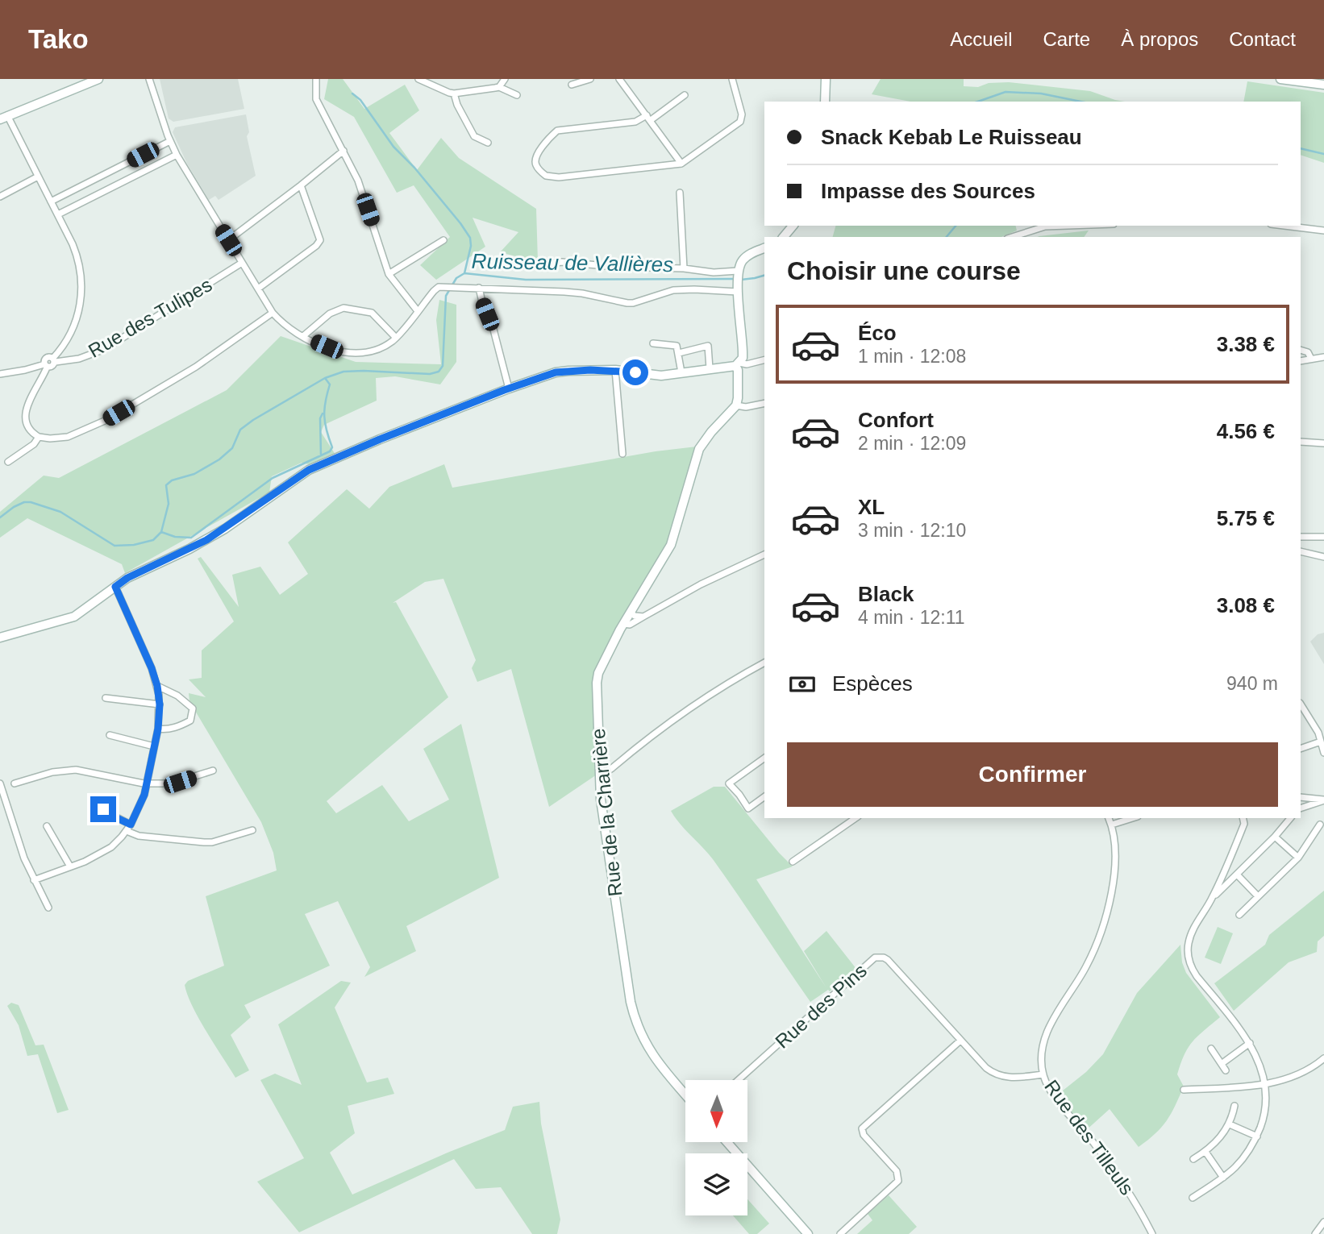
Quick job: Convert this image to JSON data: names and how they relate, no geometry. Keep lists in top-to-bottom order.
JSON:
{
  "streets": {
    "street": [
      "Rue des Tulipes",
      "Rue de la Charrière",
      "Rue des Pins",
      "Rue des Tilleuls"
    ]
  },
  "crossings": [
    ["Rue des Pins", "Rue des Tilleuls"]
  ],
  "water": ["Ruisseau de Vallières"],
  "north": "bottom",
  "page": {
    "header": "Tako",
    "nav": [
      "Accueil",
      "Carte",
      "À propos",
      "Contact"
    ],
    "banner": ["Snack Kebab Le Ruisseau", "Impasse des Sources"],
    "heading": "Choisir une course",
    "list": [
      {
        "name": "Éco",
        "note": "1 min · 12:08",
        "value": "3.38 €"
      },
      {
        "name": "Confort",
        "note": "2 min · 12:09",
        "value": "4.56 €"
      },
      {
        "name": "XL",
        "note": "3 min · 12:10",
        "value": "5.75 €"
      },
      {
        "name": "Black",
        "note": "4 min · 12:11",
        "value": "3.08 €"
      }
    ],
    "pay": ["Espèces", "940 m"],
    "buttons": "Confirmer"
  }
}
